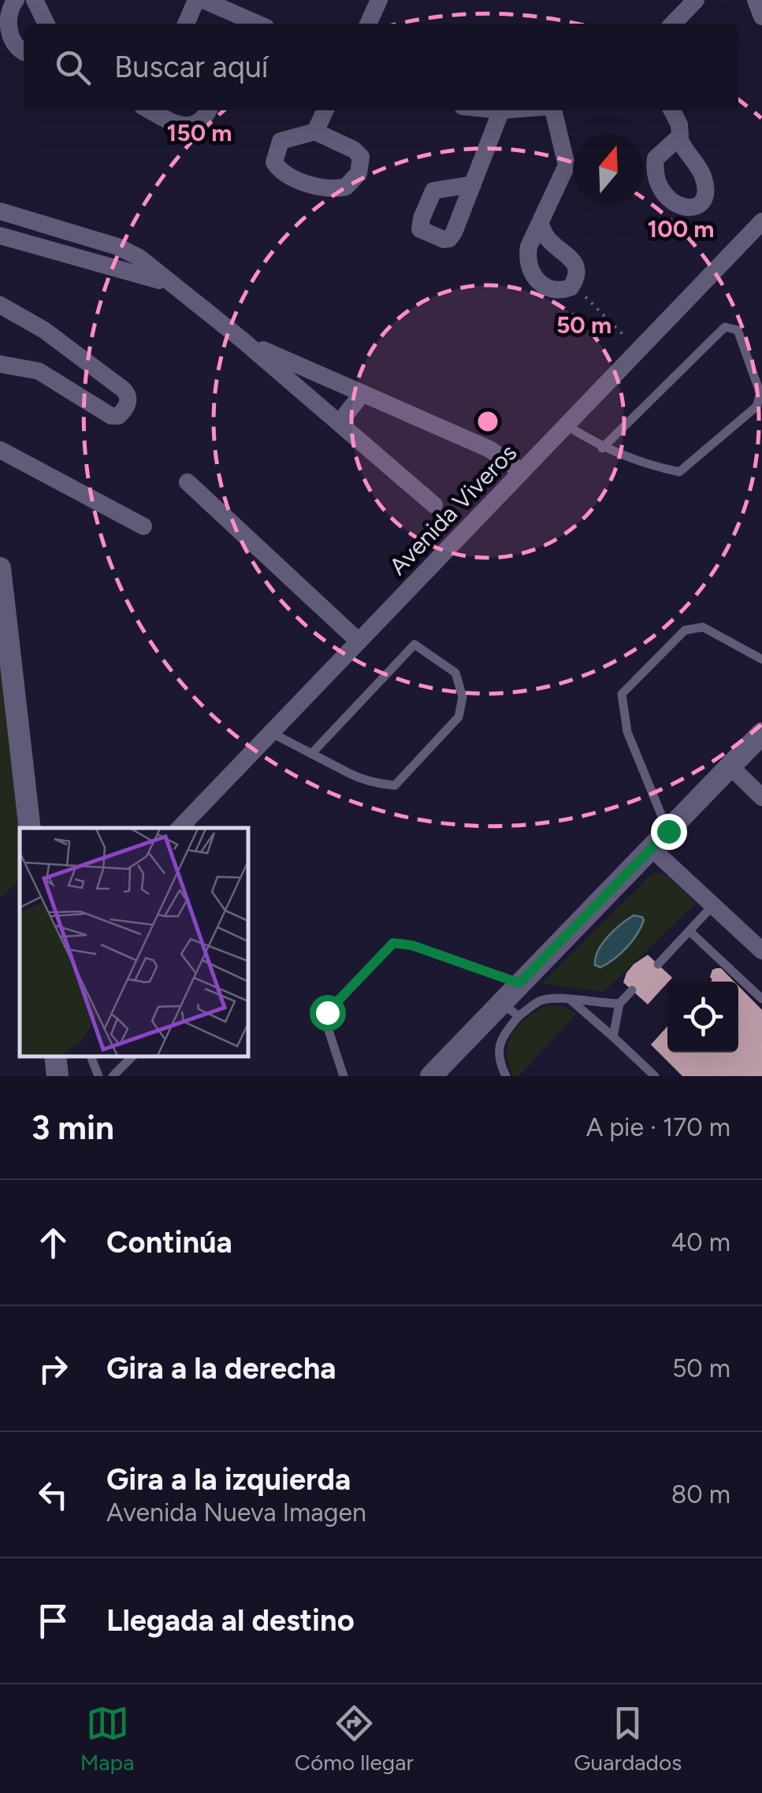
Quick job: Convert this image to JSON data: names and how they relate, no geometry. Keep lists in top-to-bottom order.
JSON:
{
  "streets": {
    "street": ["Avenida Viveros"]
  },
  "north": "top",
  "page": {
    "search": "Buscar aquí",
    "heading": ["3 min", "A pie · 170 m"],
    "list": [
      ["Continúa", "40 m"],
      ["Gira a la derecha", "50 m"],
      ["Gira a la izquierda", "Avenida Nueva Imagen", "80 m"],
      "Llegada al destino"
    ],
    "nav": ["Mapa", "Cómo llegar", "Guardados"]
  },
  "rings": ["150 m", "100 m", "50 m"]
}
